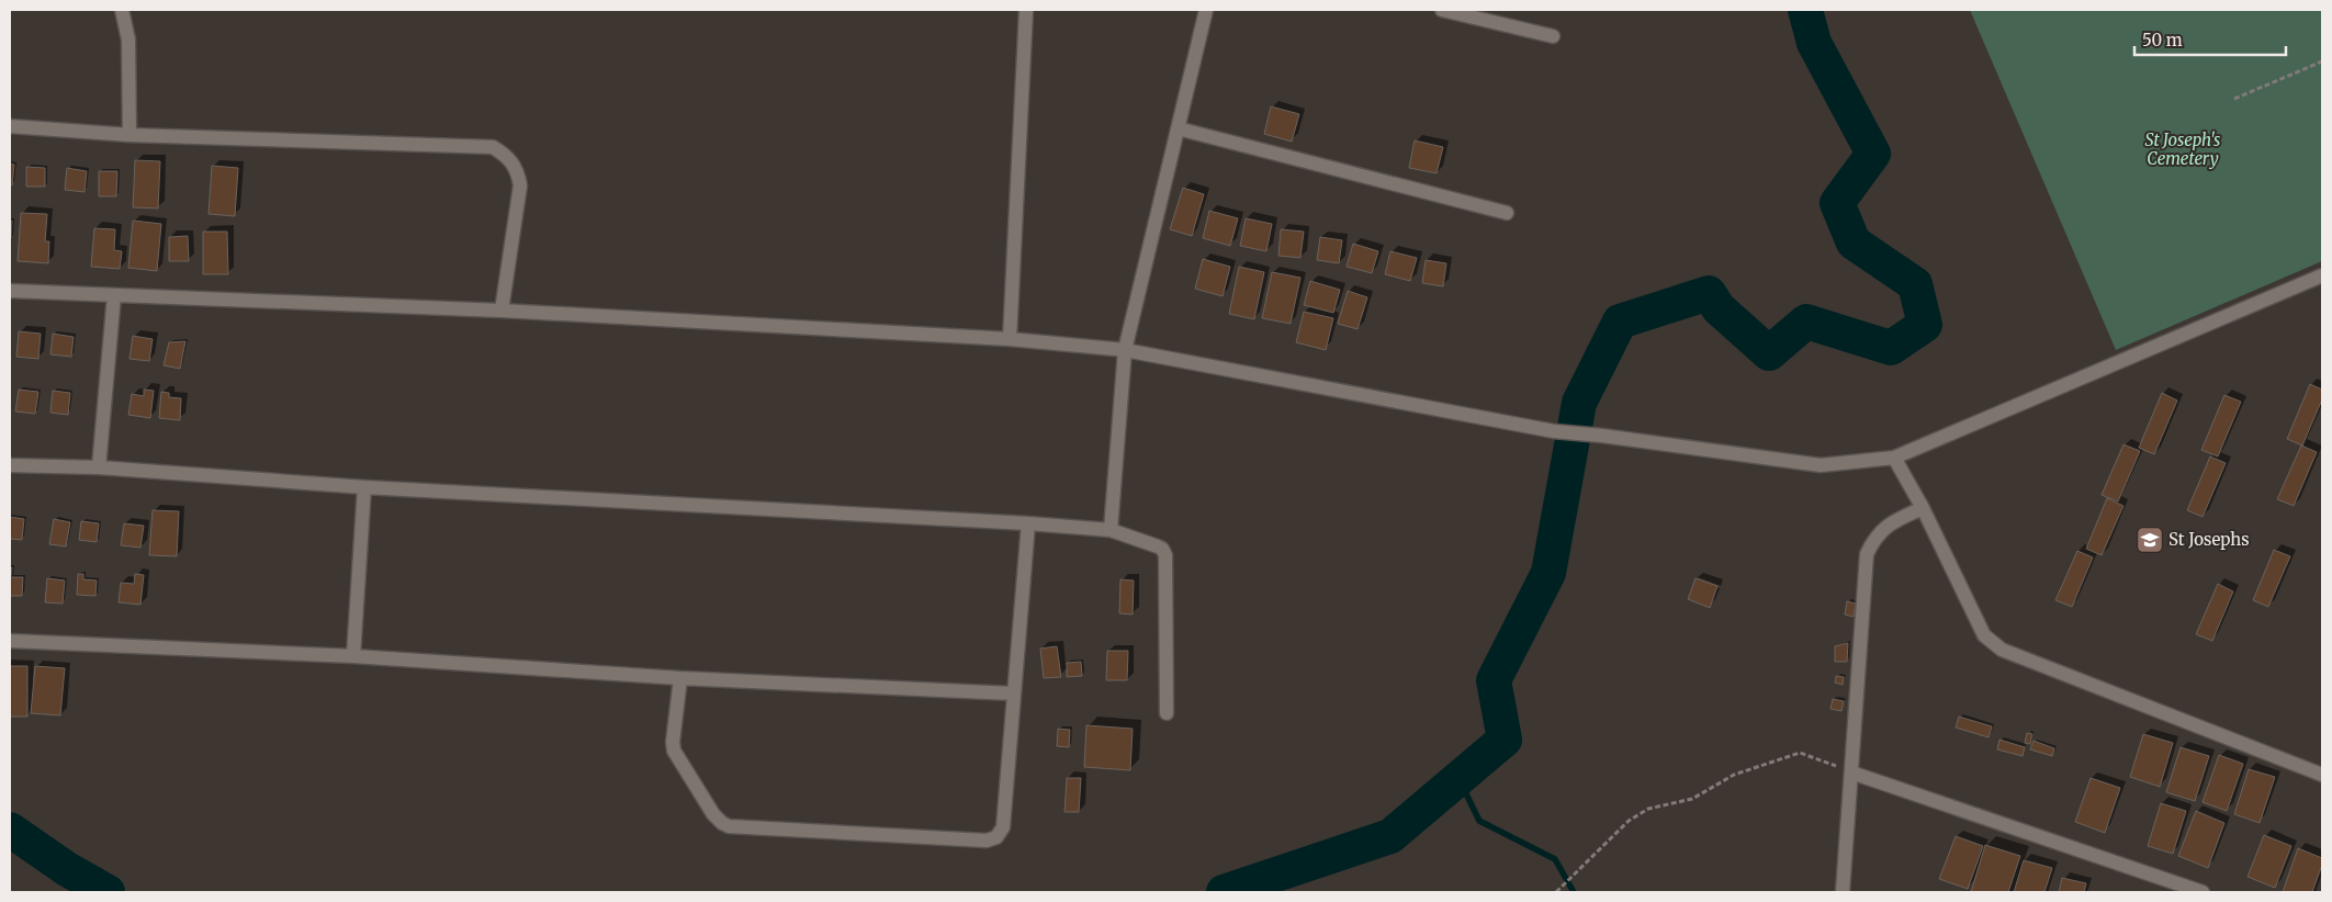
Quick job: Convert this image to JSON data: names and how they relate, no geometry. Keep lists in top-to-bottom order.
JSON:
{
  "parks": ["St Joseph's Cemetery"],
  "places": {
    "school or university": ["St Josephs"]
  },
  "scale_bar": "50 m"
}
